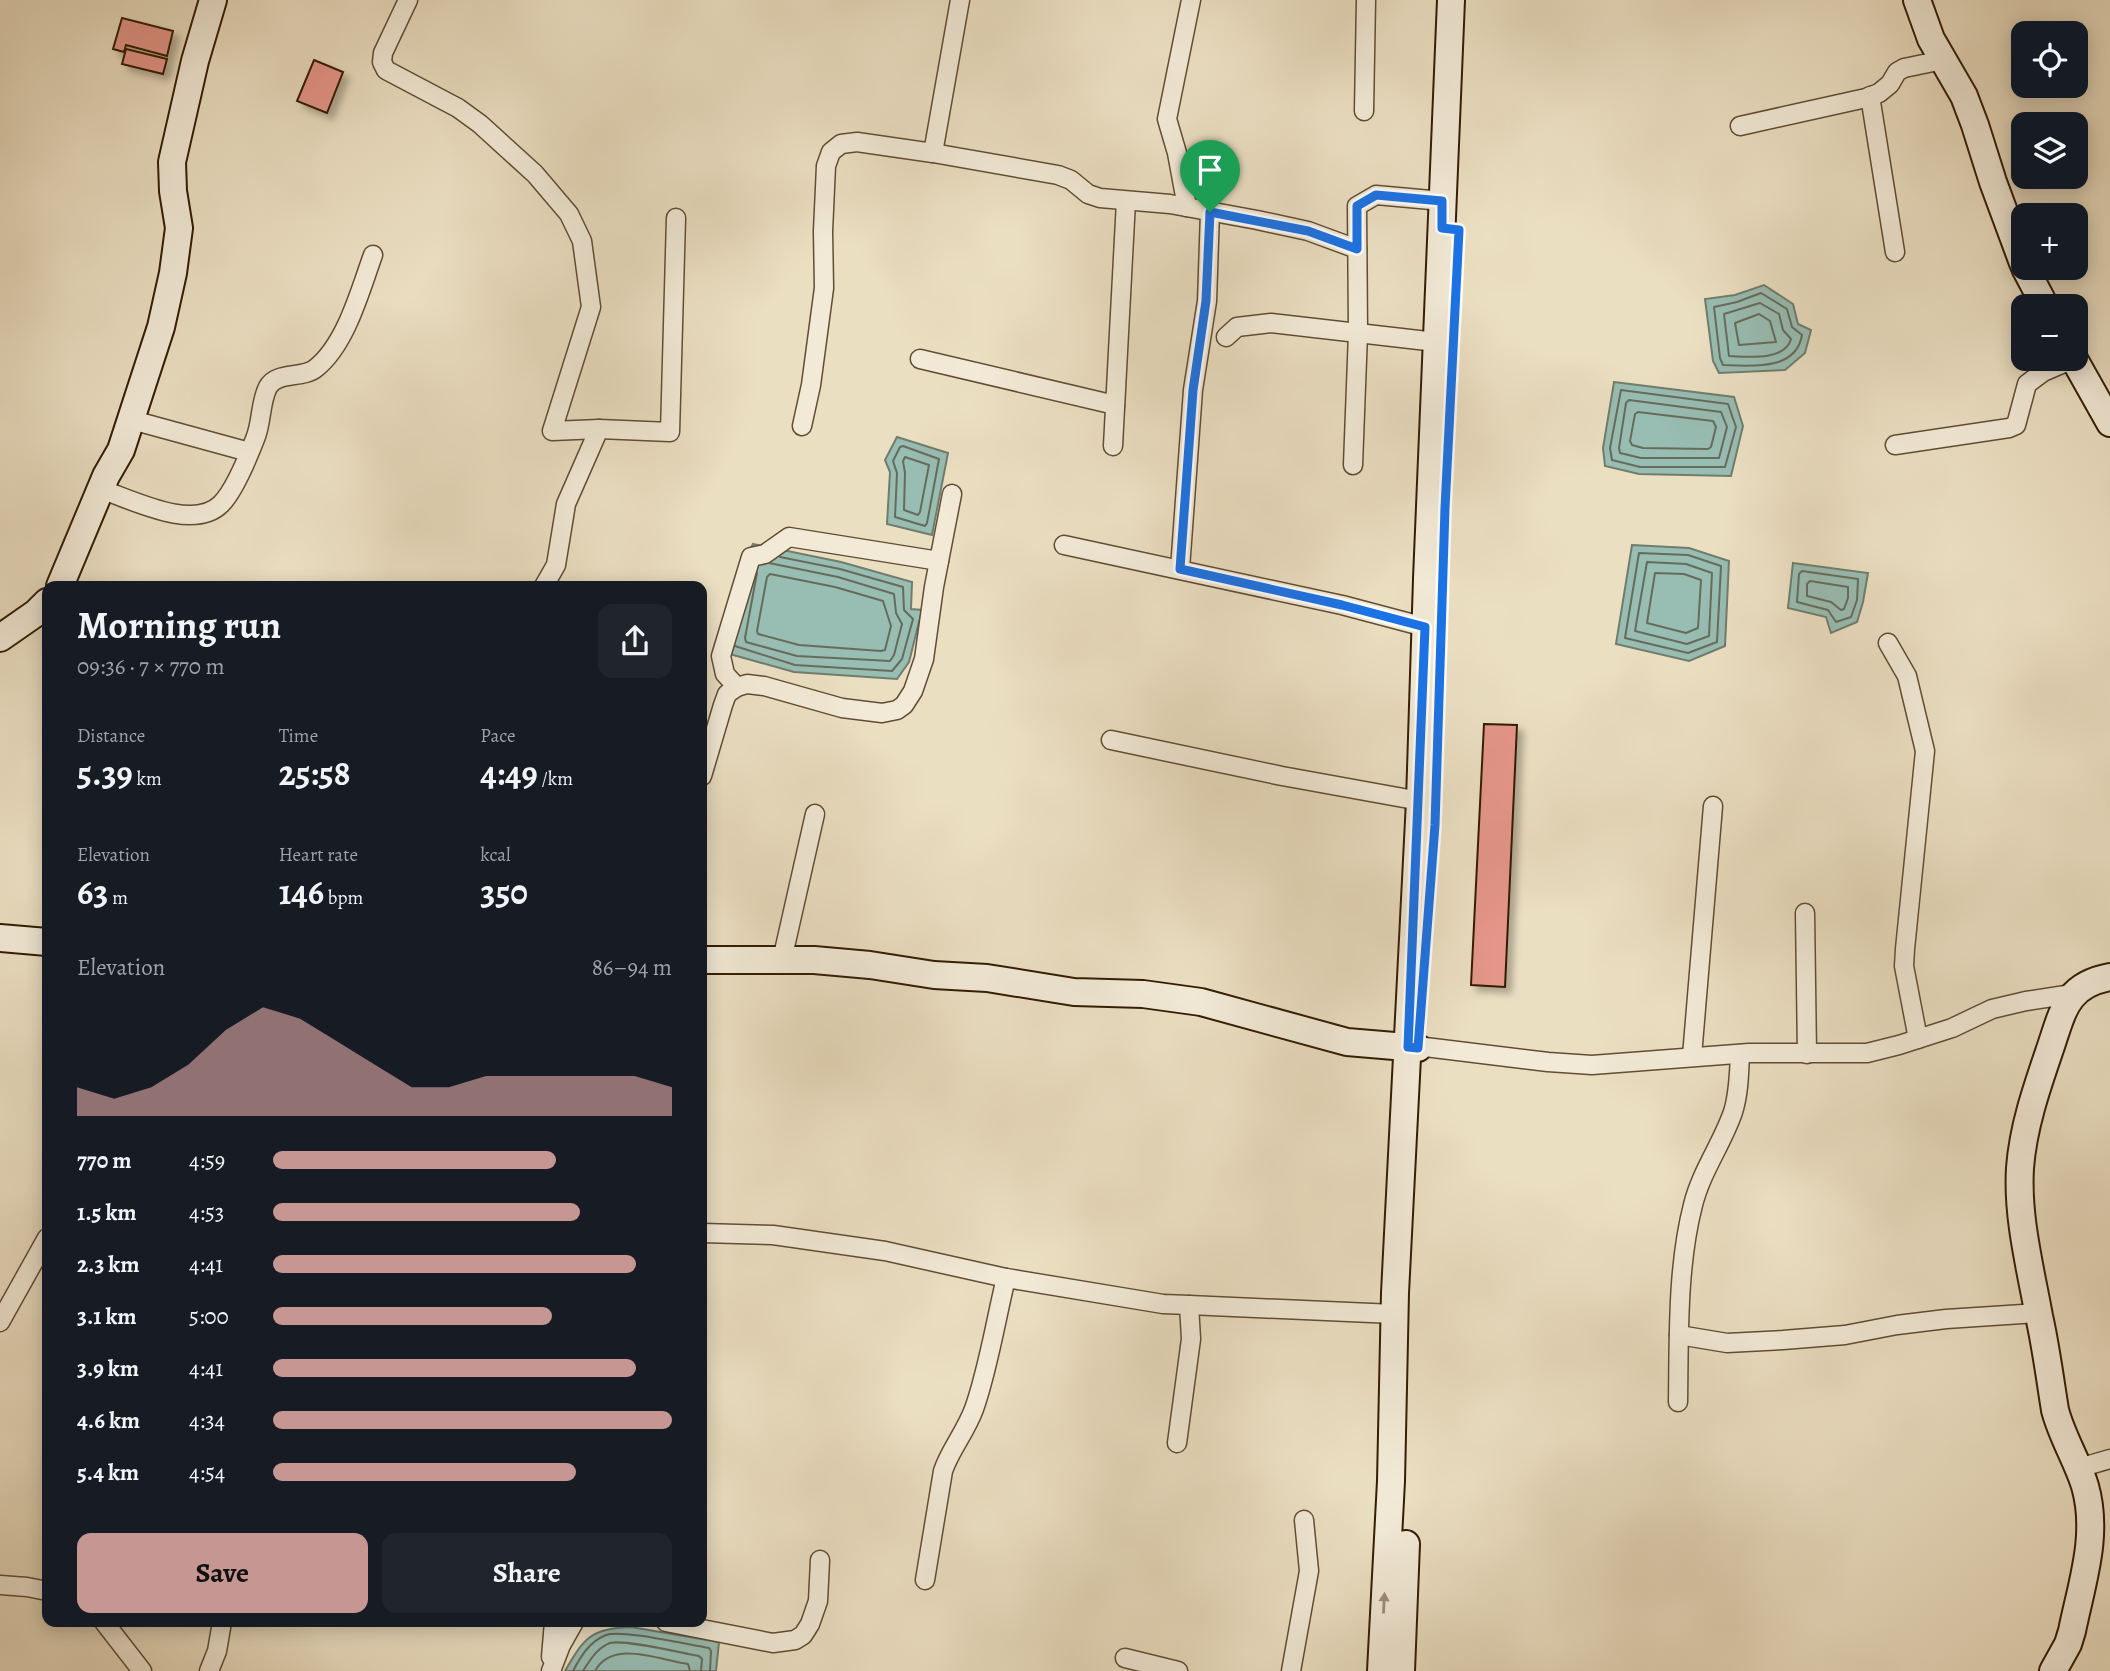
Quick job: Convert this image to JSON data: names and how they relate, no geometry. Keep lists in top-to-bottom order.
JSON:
{
  "page": {
    "map_buttons": ["+", "−"],
    "heading": ["Morning run", "09:36 · 7 × 770 m"],
    "stats": [
      ["Distance", "5.39 km"],
      ["Time", "25:58"],
      ["Pace", "4:49 /km"],
      ["Elevation", "63 m"],
      ["Heart rate", "146 bpm"],
      ["kcal", "350"]
    ],
    "chart": ["Elevation", "86–94 m"],
    "list": [
      {
        "name": "770 m",
        "note": "4:59"
      },
      {
        "name": "1.5 km",
        "note": "4:53"
      },
      {
        "name": "2.3 km",
        "note": "4:41"
      },
      {
        "name": "3.1 km",
        "note": "5:00"
      },
      {
        "name": "3.9 km",
        "note": "4:41"
      },
      {
        "name": "4.6 km",
        "note": "4:34"
      },
      {
        "name": "5.4 km",
        "note": "4:54"
      }
    ],
    "buttons": ["Save", "Share"]
  }
}
